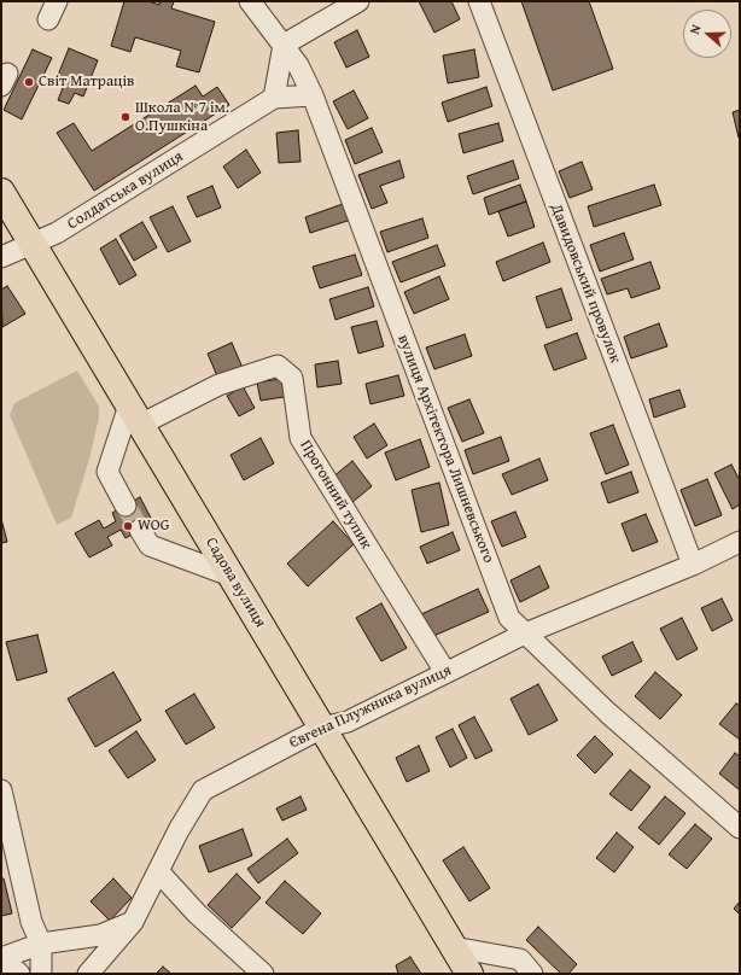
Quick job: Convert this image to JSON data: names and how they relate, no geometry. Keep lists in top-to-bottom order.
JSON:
{
  "streets": {
    "main road": ["Садова вулиця"],
    "street": [
      "Солдатська вулиця",
      "Давидовський провулок",
      "вулиця Архітектора Лишневського",
      "Прогонний тупик",
      "Євгена Плужника вулиця"
    ]
  },
  "crossings": [
    ["Солдатська вулиця", "Садова вулиця"],
    ["Давидовський провулок", "Євгена Плужника вулиця"],
    ["вулиця Архітектора Лишневського", "Євгена Плужника вулиця"],
    ["Прогонний тупик", "Садова вулиця"],
    ["Прогонний тупик", "Євгена Плужника вулиця"],
    ["Садова вулиця", "Євгена Плужника вулиця"]
  ],
  "places": ["Світ Матраців", "Школа №7 ім. О.Пушкіна", "WOG"],
  "north": "left"
}
